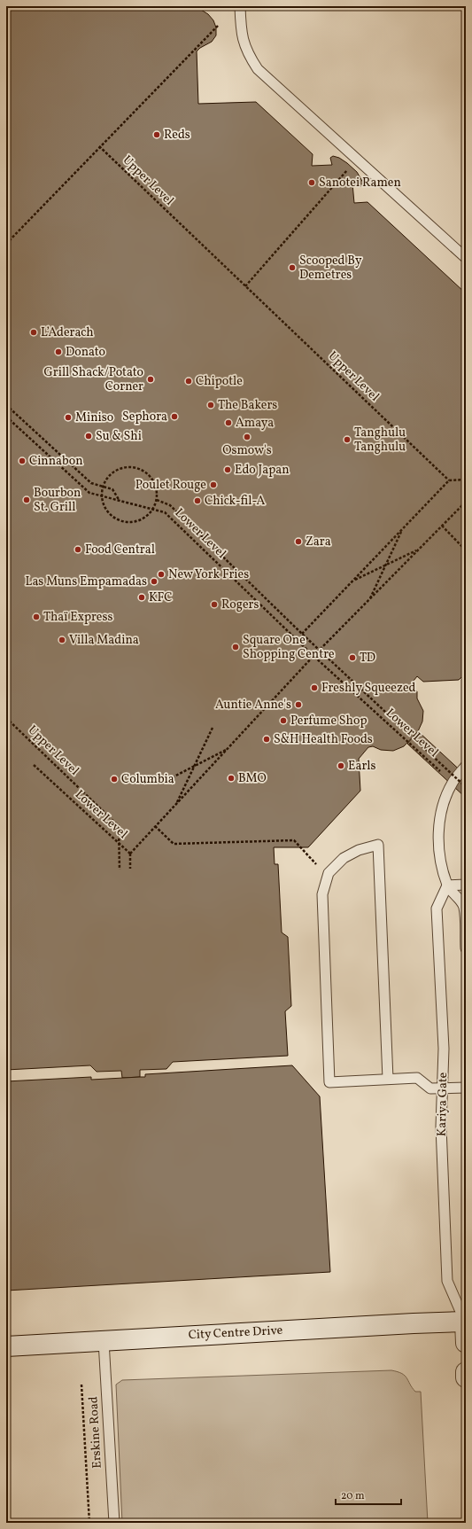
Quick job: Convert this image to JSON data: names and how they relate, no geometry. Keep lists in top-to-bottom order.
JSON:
{
  "streets": {
    "street": ["Kariya Gate", "City Centre Drive"],
    "lane": ["Erskine Road"],
    "path": ["Upper Level", "Lower Level"]
  },
  "crossings": [
    ["Kariya Gate", "City Centre Drive"],
    ["City Centre Drive", "Erskine Road"]
  ],
  "places": [
    "Reds",
    "Sanotei Ramen",
    "Scooped By Demetres",
    "L’Aderach",
    "Donato",
    "Grill Shack/Potato Corner",
    "Chipotle",
    "The Bakers",
    "Sephora",
    "Miniso",
    "Amaya",
    "Su & Shi",
    "Osmow's",
    "Tanghulu Tanghulu",
    "Cinnabon",
    "Edo Japan",
    "Poulet Rouge",
    "Bourbon St. Grill",
    "Chick-fil-A",
    "Zara",
    "Food Central",
    "New York Fries",
    "Las Muns Empamadas",
    "KFC",
    "Rogers",
    "Thaï Express",
    "Villa Madina",
    "Square One Shopping Centre",
    "TD",
    "Freshly Squeezed",
    "Auntie Anne's",
    "Perfume Shop",
    "S&H Health Foods",
    "Earls",
    "BMO",
    "Columbia"
  ],
  "scale_bar": "20 m"
}
